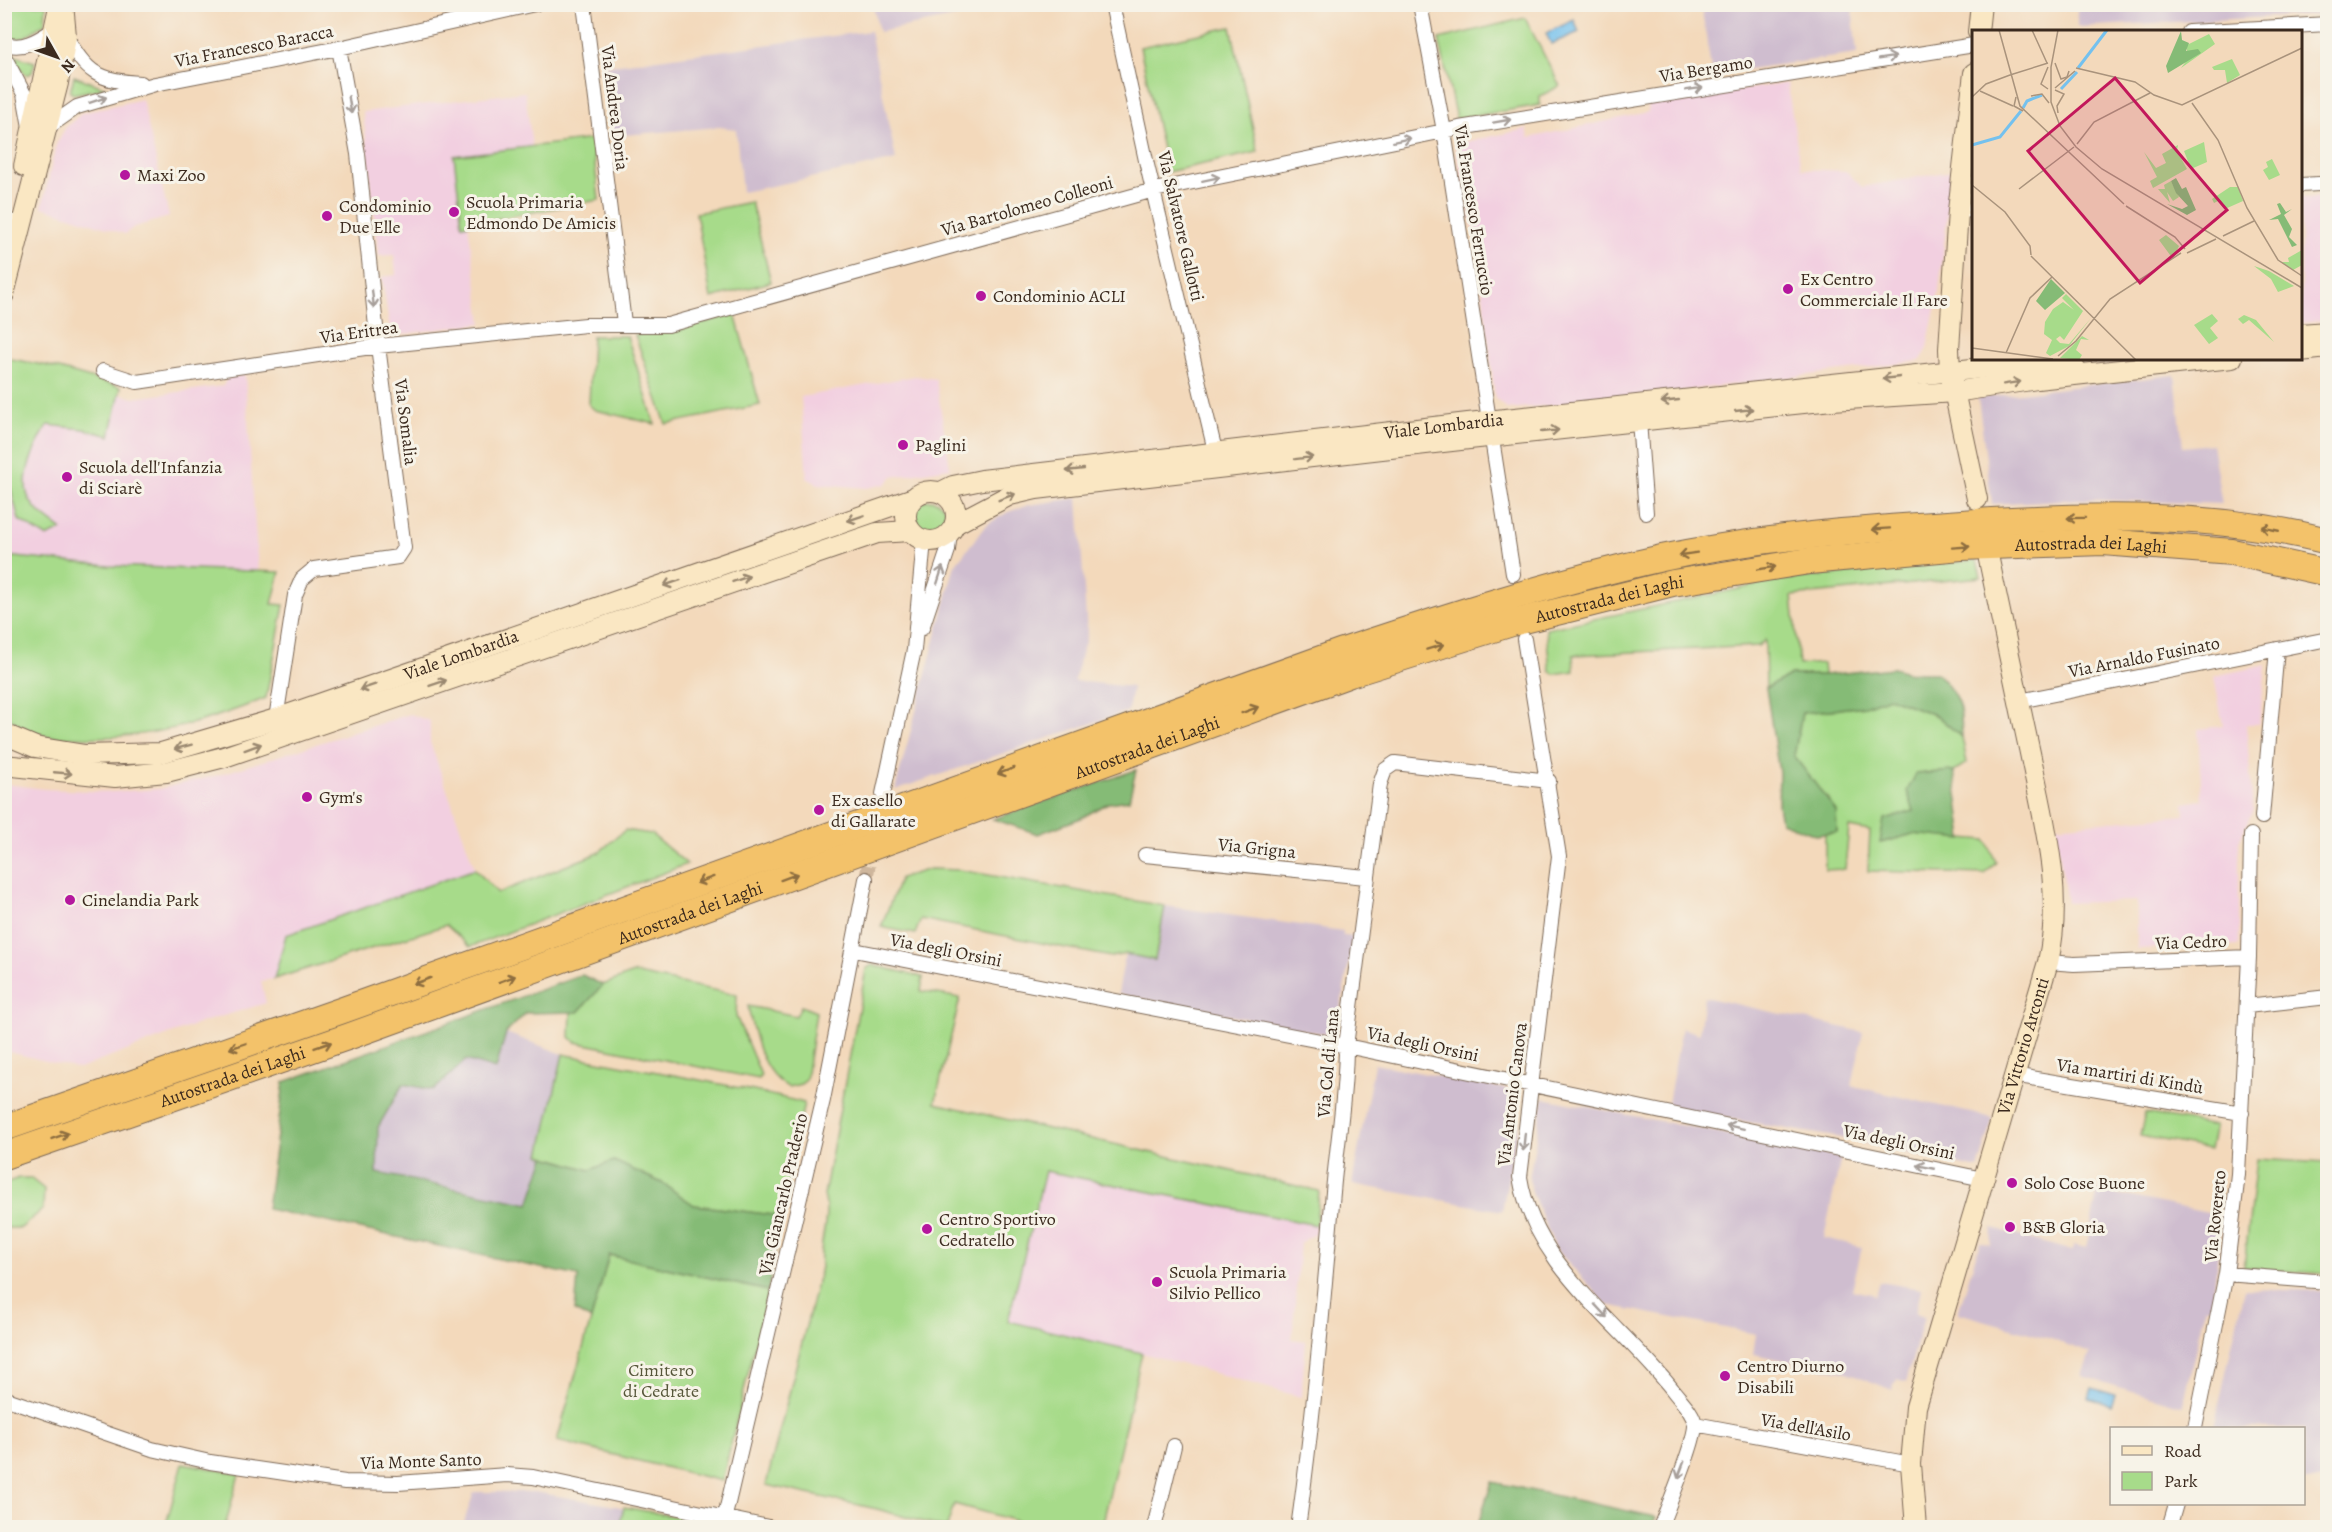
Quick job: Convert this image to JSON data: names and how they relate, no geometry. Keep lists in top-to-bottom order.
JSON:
{
  "streets": {
    "highway": ["Autostrada dei Laghi"],
    "main road": ["Viale Lombardia", "Via Vittorio Arconti"],
    "street": [
      "Via Francesco Baracca",
      "Via Bergamo",
      "Via Andrea Doria",
      "Via Bartolomeo Colleoni",
      "Via Francesco Ferruccio",
      "Via Salvatore Gallotti",
      "Via Eritrea",
      "Via Somalia",
      "Via Arnaldo Fusinato",
      "Via Grigna",
      "Via Cedro",
      "Via degli Orsini",
      "Via Col di Lana",
      "Via martiri di Kindù",
      "Via Antonio Canova",
      "Via Giancarlo Praderio",
      "Via Rovereto",
      "Via dell'Asilo",
      "Via Monte Santo"
    ]
  },
  "crossings": [
    ["Via Francesco Baracca", "Via Somalia"],
    ["Via Bergamo", "Via Bartolomeo Colleoni"],
    ["Via Bergamo", "Via Francesco Ferruccio"],
    ["Via Andrea Doria", "Via Bartolomeo Colleoni"],
    ["Via Andrea Doria", "Via Eritrea"],
    ["Via Bartolomeo Colleoni", "Via Francesco Ferruccio"],
    ["Via Bartolomeo Colleoni", "Via Salvatore Gallotti"],
    ["Via Bartolomeo Colleoni", "Via Eritrea"],
    ["Via Francesco Ferruccio", "Viale Lombardia"],
    ["Via Salvatore Gallotti", "Viale Lombardia"],
    ["Via Eritrea", "Via Somalia"],
    ["Via Somalia", "Viale Lombardia"],
    ["Via Arnaldo Fusinato", "Via Vittorio Arconti"],
    ["Via Grigna", "Via Col di Lana"],
    ["Via Cedro", "Via Vittorio Arconti"],
    ["Via Cedro", "Via Rovereto"],
    ["Via degli Orsini", "Via Vittorio Arconti"],
    ["Via degli Orsini", "Via Col di Lana"],
    ["Via degli Orsini", "Via Antonio Canova"],
    ["Via degli Orsini", "Via Giancarlo Praderio"],
    ["Via Vittorio Arconti", "Via martiri di Kindù"],
    ["Via Vittorio Arconti", "Via dell'Asilo"],
    ["Via Col di Lana", "Via Antonio Canova"],
    ["Via martiri di Kindù", "Via Rovereto"],
    ["Via Antonio Canova", "Via dell'Asilo"],
    ["Via Giancarlo Praderio", "Via Monte Santo"]
  ],
  "one_way": [
    "Via Bergamo",
    "Via Bartolomeo Colleoni",
    "Via Somalia",
    "Via degli Orsini",
    "Via Antonio Canova"
  ],
  "parks": ["Cimitero di Cedrate"],
  "places": [
    "Maxi Zoo",
    "Scuola Primaria Edmondo De Amicis",
    "Condominio Due Elle",
    "Ex Centro Commerciale Il Fare",
    "Condominio ACLI",
    "Paglini",
    "Scuola dell'Infanzia di Sciarè",
    "Gym's",
    "Ex casello di Gallarate",
    "Cinelandia Park",
    "Solo Cose Buone",
    "B&B Gloria",
    "Centro Sportivo Cedratello",
    "Scuola Primaria Silvio Pellico",
    "Centro Diurno Disabili"
  ],
  "legend": ["Road", "Park"],
  "north": "bottom right"
}
